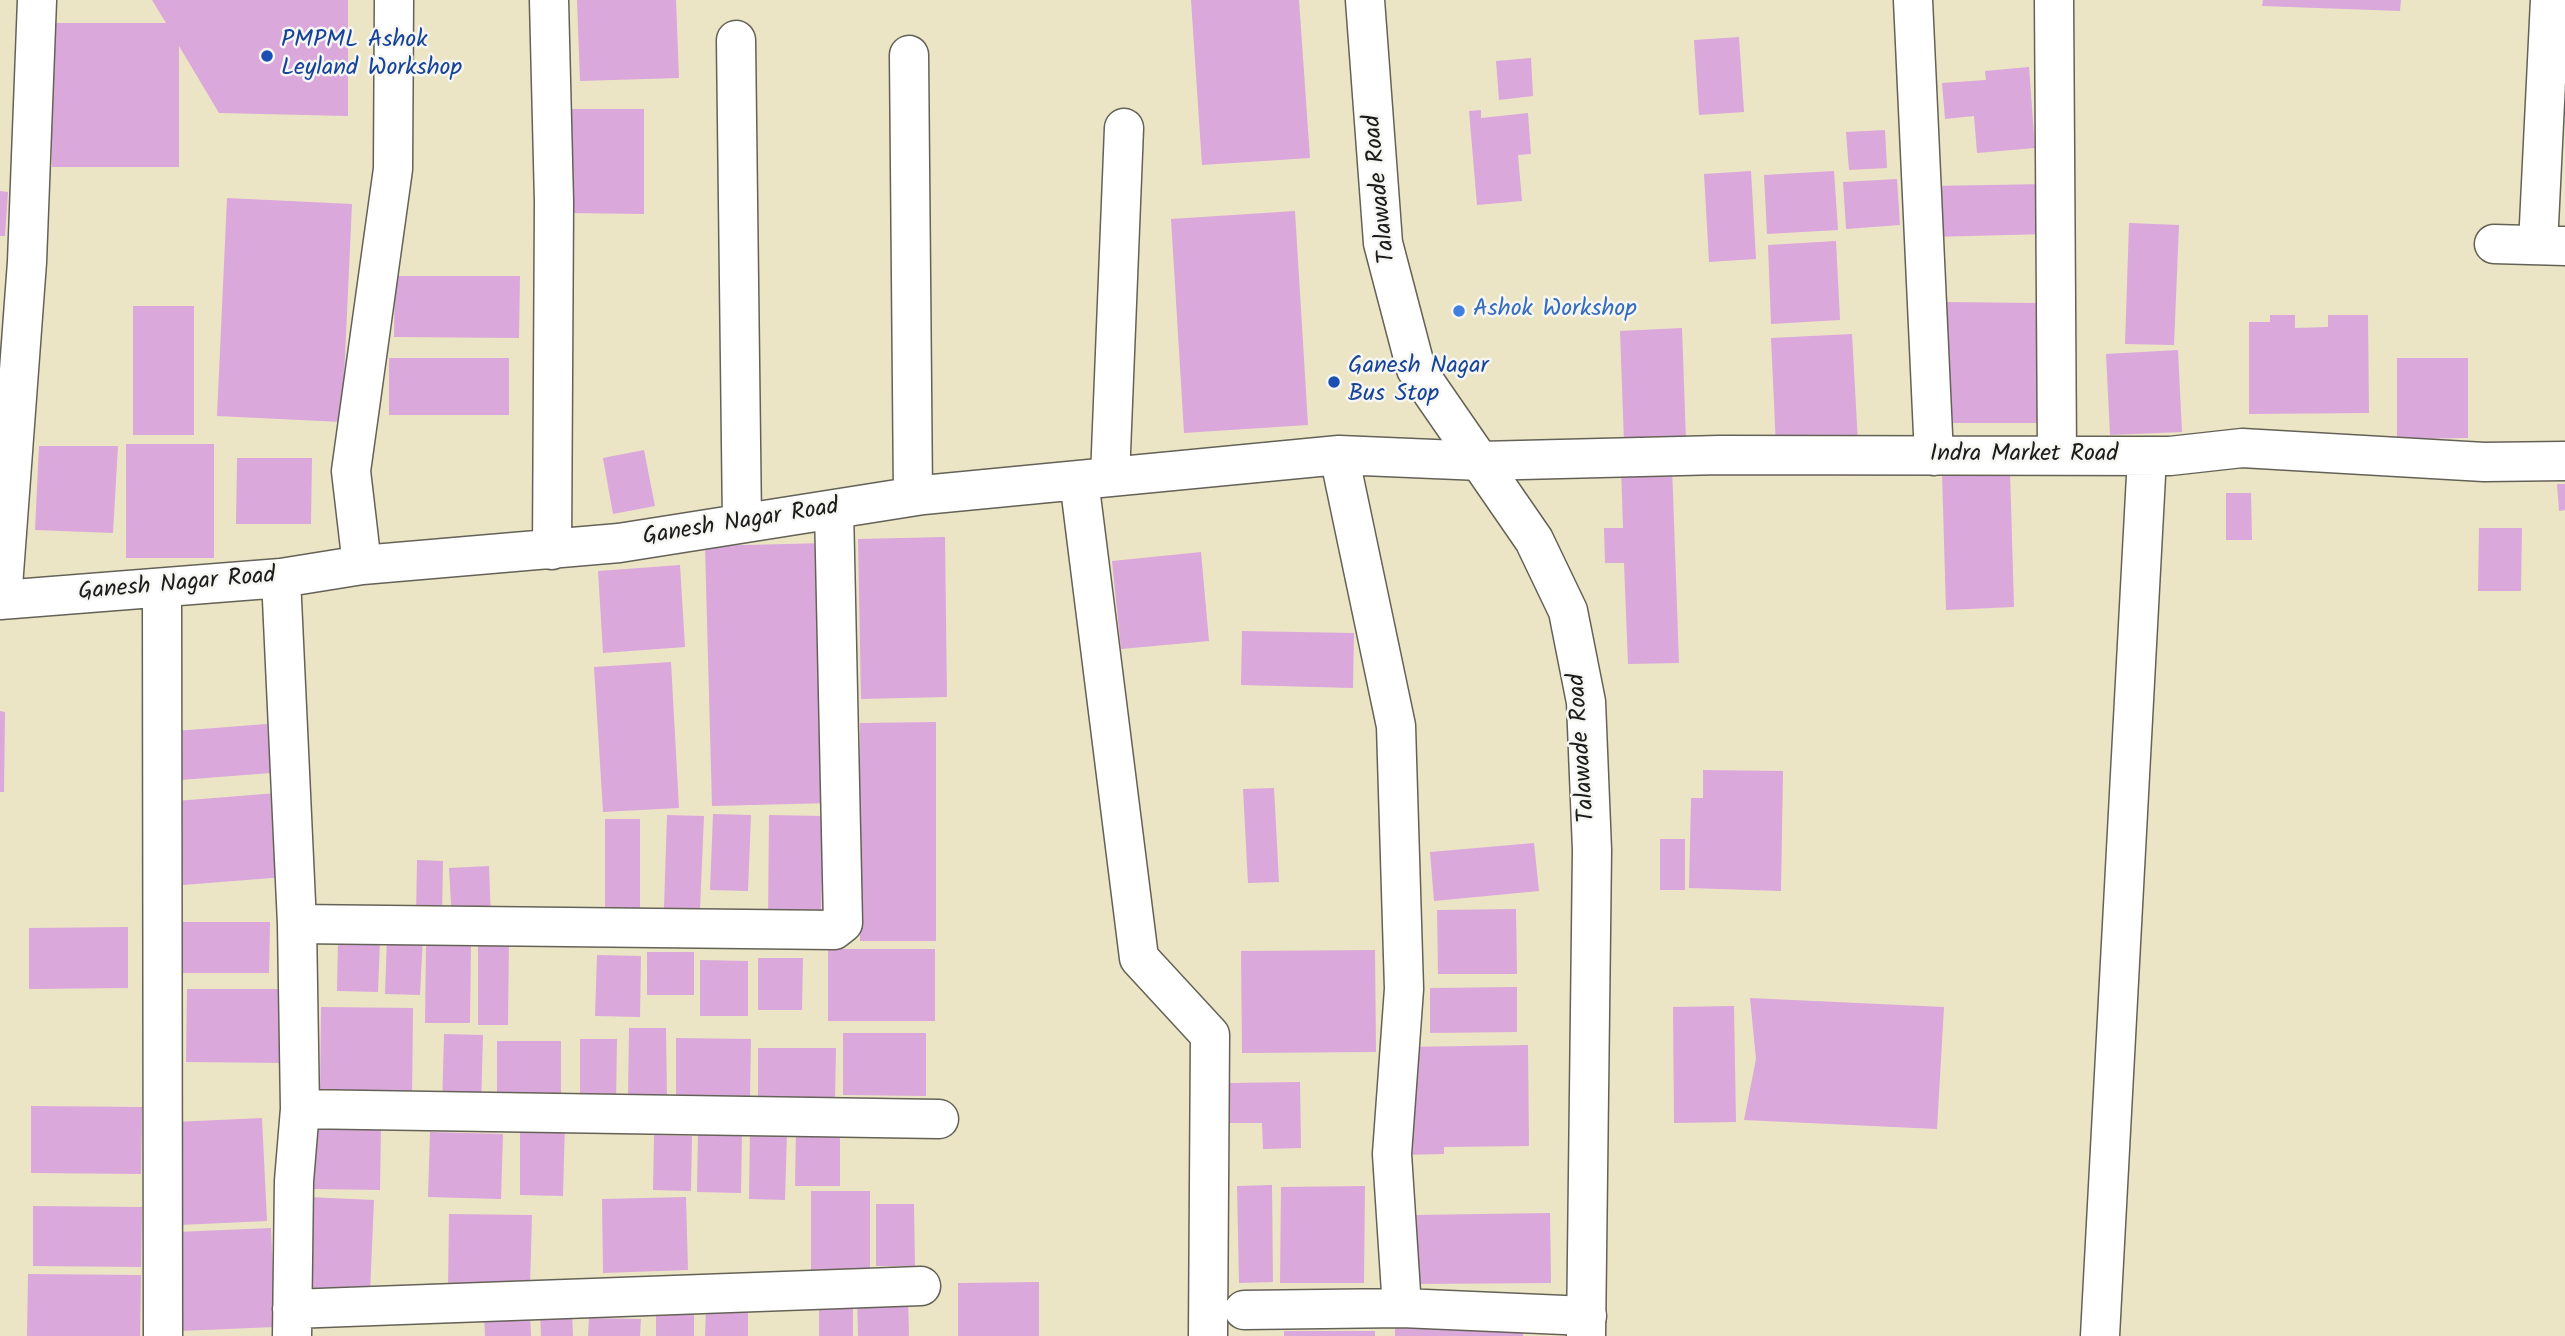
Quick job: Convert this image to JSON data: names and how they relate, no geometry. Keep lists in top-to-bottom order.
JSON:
{
  "streets": {
    "street": ["Talawade Road", "Indra Market Road", "Ganesh Nagar Road"]
  },
  "crossings": [
    ["Talawade Road", "Indra Market Road"],
    ["Talawade Road", "Ganesh Nagar Road"],
    ["Indra Market Road", "Ganesh Nagar Road"]
  ],
  "places": ["PMPML Ashok Leyland Workshop", "Ashok Workshop", "Ganesh Nagar Bus Stop"]
}
